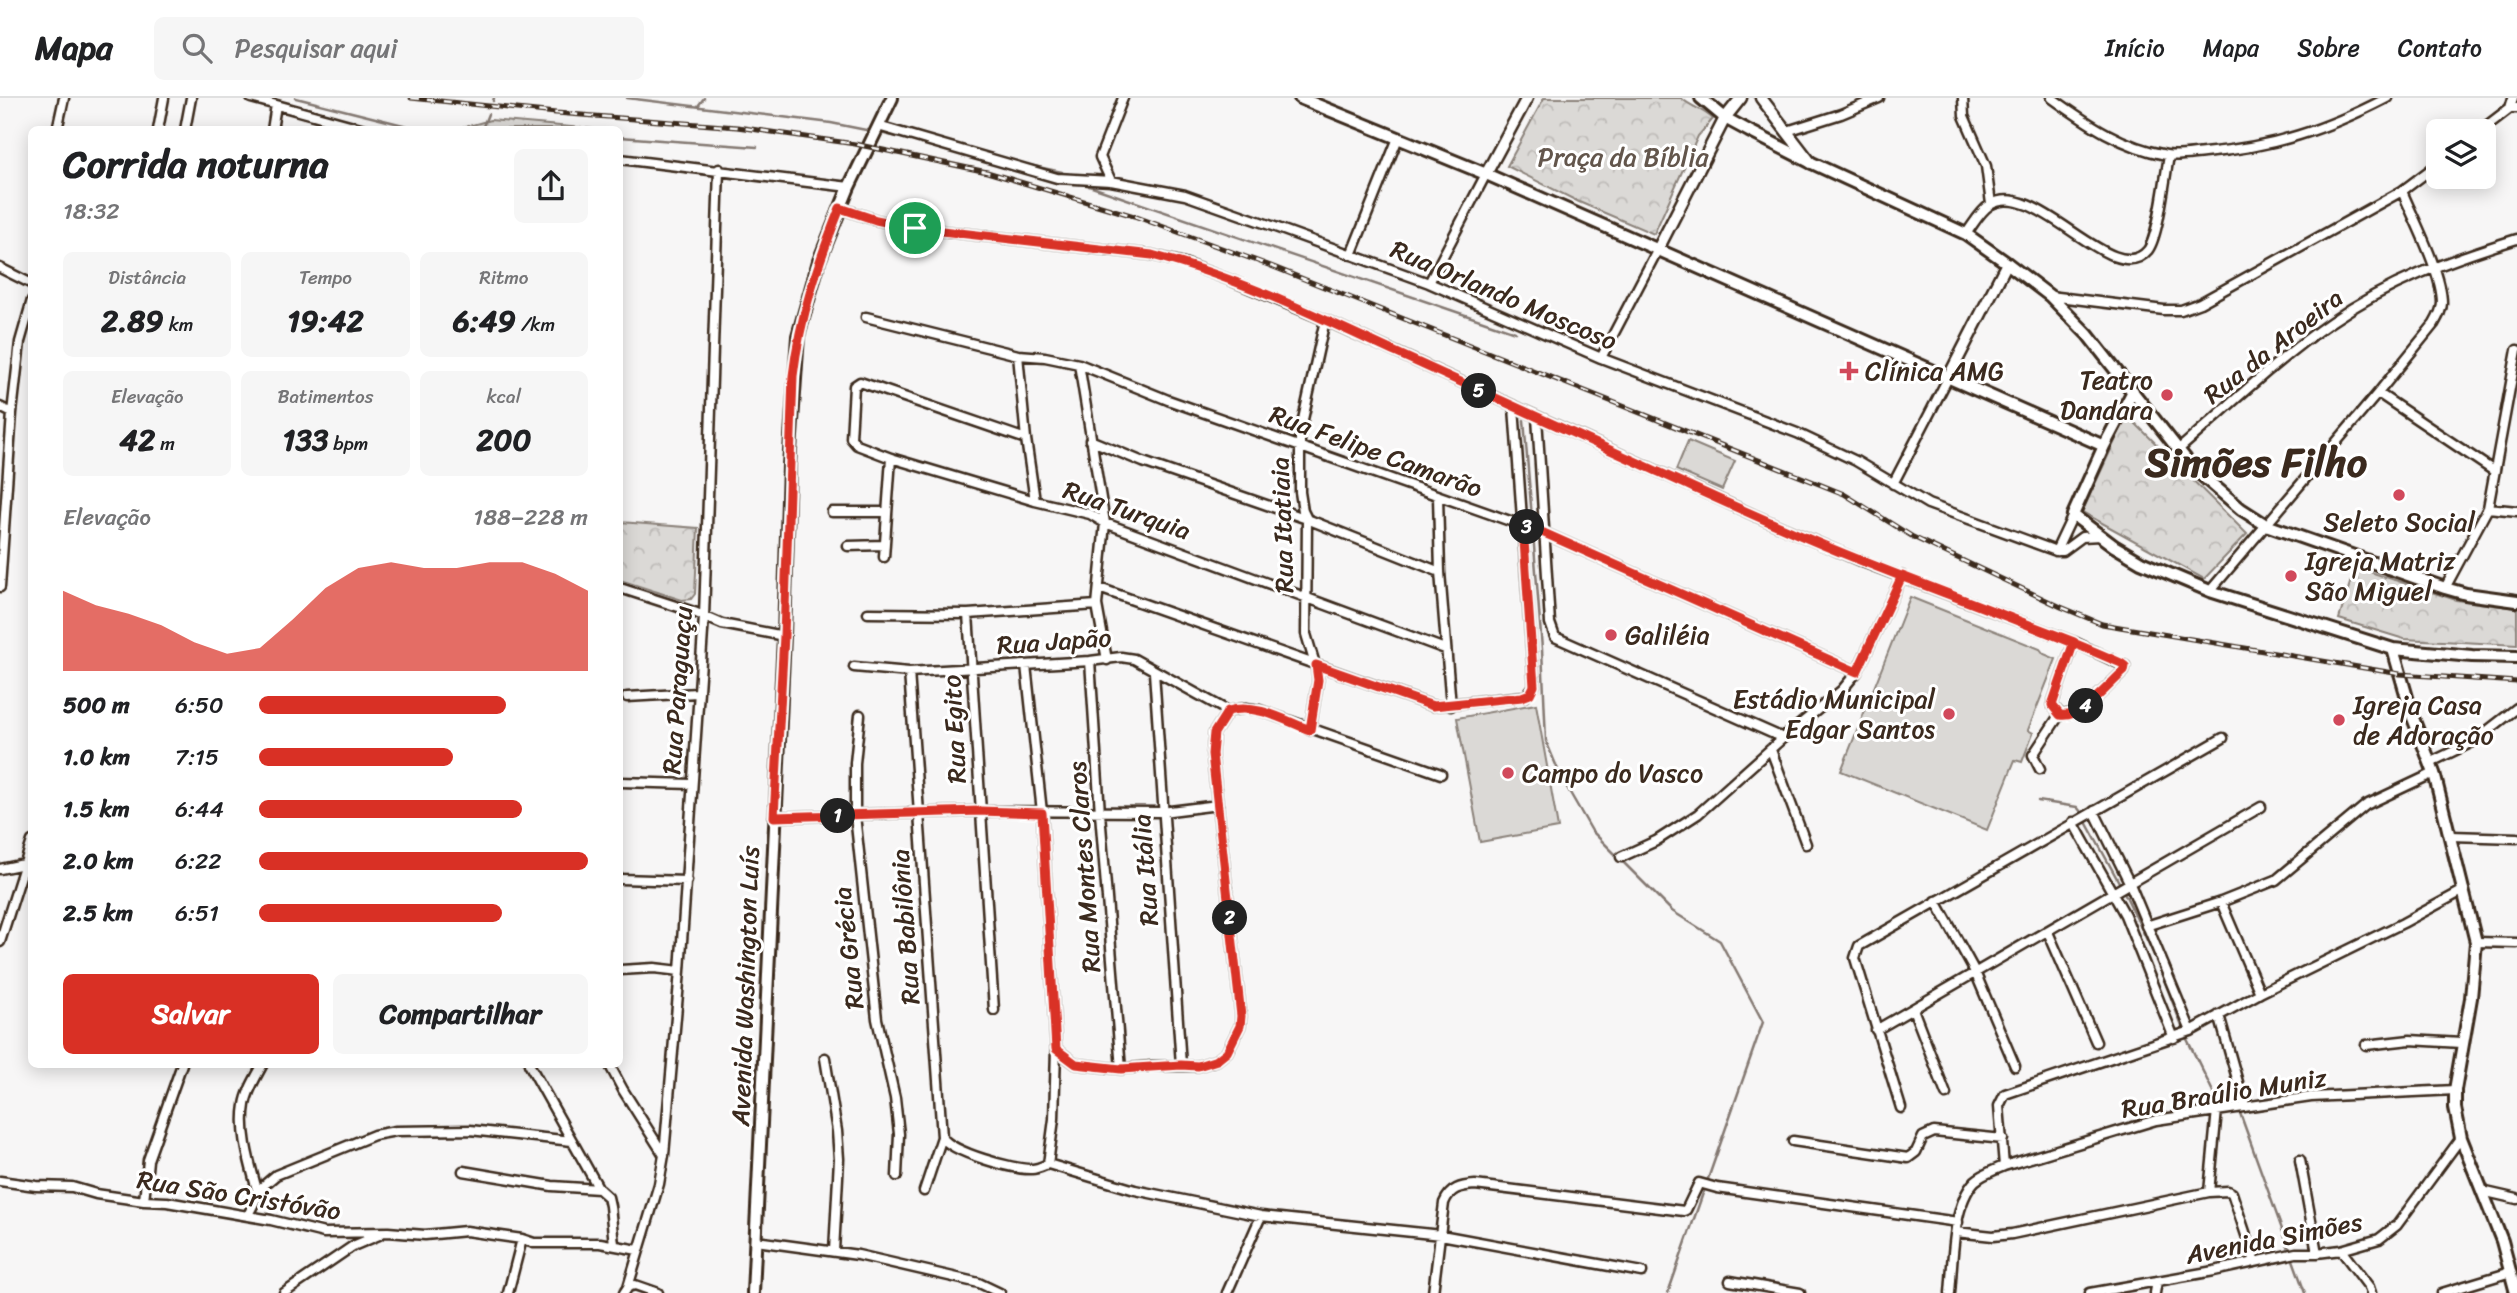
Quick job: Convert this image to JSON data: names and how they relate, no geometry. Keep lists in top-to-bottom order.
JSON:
{
  "streets": {
    "main road": ["Avenida Washington Luís"],
    "street": [
      "Rua Orlando Moscoso",
      "Rua da Aroeira",
      "Rua Felipe Camarão",
      "Rua Turquia",
      "Rua Itatiaia",
      "Rua Japão",
      "Rua Paraguaçu",
      "Rua Egito",
      "Rua Montes Claros",
      "Rua Itália",
      "Rua Babilônia",
      "Rua Grécia",
      "Rua Braúlio Muniz",
      "Rua São Cristóvão",
      "Avenida Simões"
    ]
  },
  "crossings": [
    ["Rua Orlando Moscoso", "Avenida Washington Luís"],
    ["Rua Felipe Camarão", "Rua Itatiaia"],
    ["Rua Turquia", "Rua Itatiaia"],
    ["Rua Itatiaia", "Rua Japão"],
    ["Rua Japão", "Rua Egito"],
    ["Rua Japão", "Rua Montes Claros"],
    ["Rua Japão", "Rua Itália"],
    ["Rua Japão", "Rua Babilônia"],
    ["Rua Paraguaçu", "Rua São Cristóvão"]
  ],
  "districts": ["Simões Filho"],
  "parks": ["Praça da Bíblia"],
  "places": {
    "health": ["Clínica AMG"],
    "other": [
      "Teatro Dandara",
      "Seleto Social",
      "Igreja Matriz São Miguel",
      "Galiléia",
      "Estádio Municipal Edgar Santos",
      "Igreja Casa de Adoração",
      "Campo do Vasco"
    ]
  },
  "page": {
    "header": "Mapa",
    "search": "Pesquisar aqui",
    "nav": [
      "Início",
      "Mapa",
      "Sobre",
      "Contato"
    ],
    "heading": ["Corrida noturna", "18:32"],
    "stats": [
      ["Distância", "2.89 km"],
      ["Tempo", "19:42"],
      ["Ritmo", "6:49 /km"],
      ["Elevação", "42 m"],
      ["Batimentos", "133 bpm"],
      ["kcal", "200"]
    ],
    "pins": [
      "5",
      "3",
      "4",
      "1",
      "2"
    ],
    "chart": ["Elevação", "188–228 m"],
    "list": [
      {
        "name": "500 m",
        "note": "6:50"
      },
      {
        "name": "1.0 km",
        "note": "7:15"
      },
      {
        "name": "1.5 km",
        "note": "6:44"
      },
      {
        "name": "2.0 km",
        "note": "6:22"
      },
      {
        "name": "2.5 km",
        "note": "6:51"
      }
    ],
    "buttons": ["Salvar", "Compartilhar"]
  }
}
